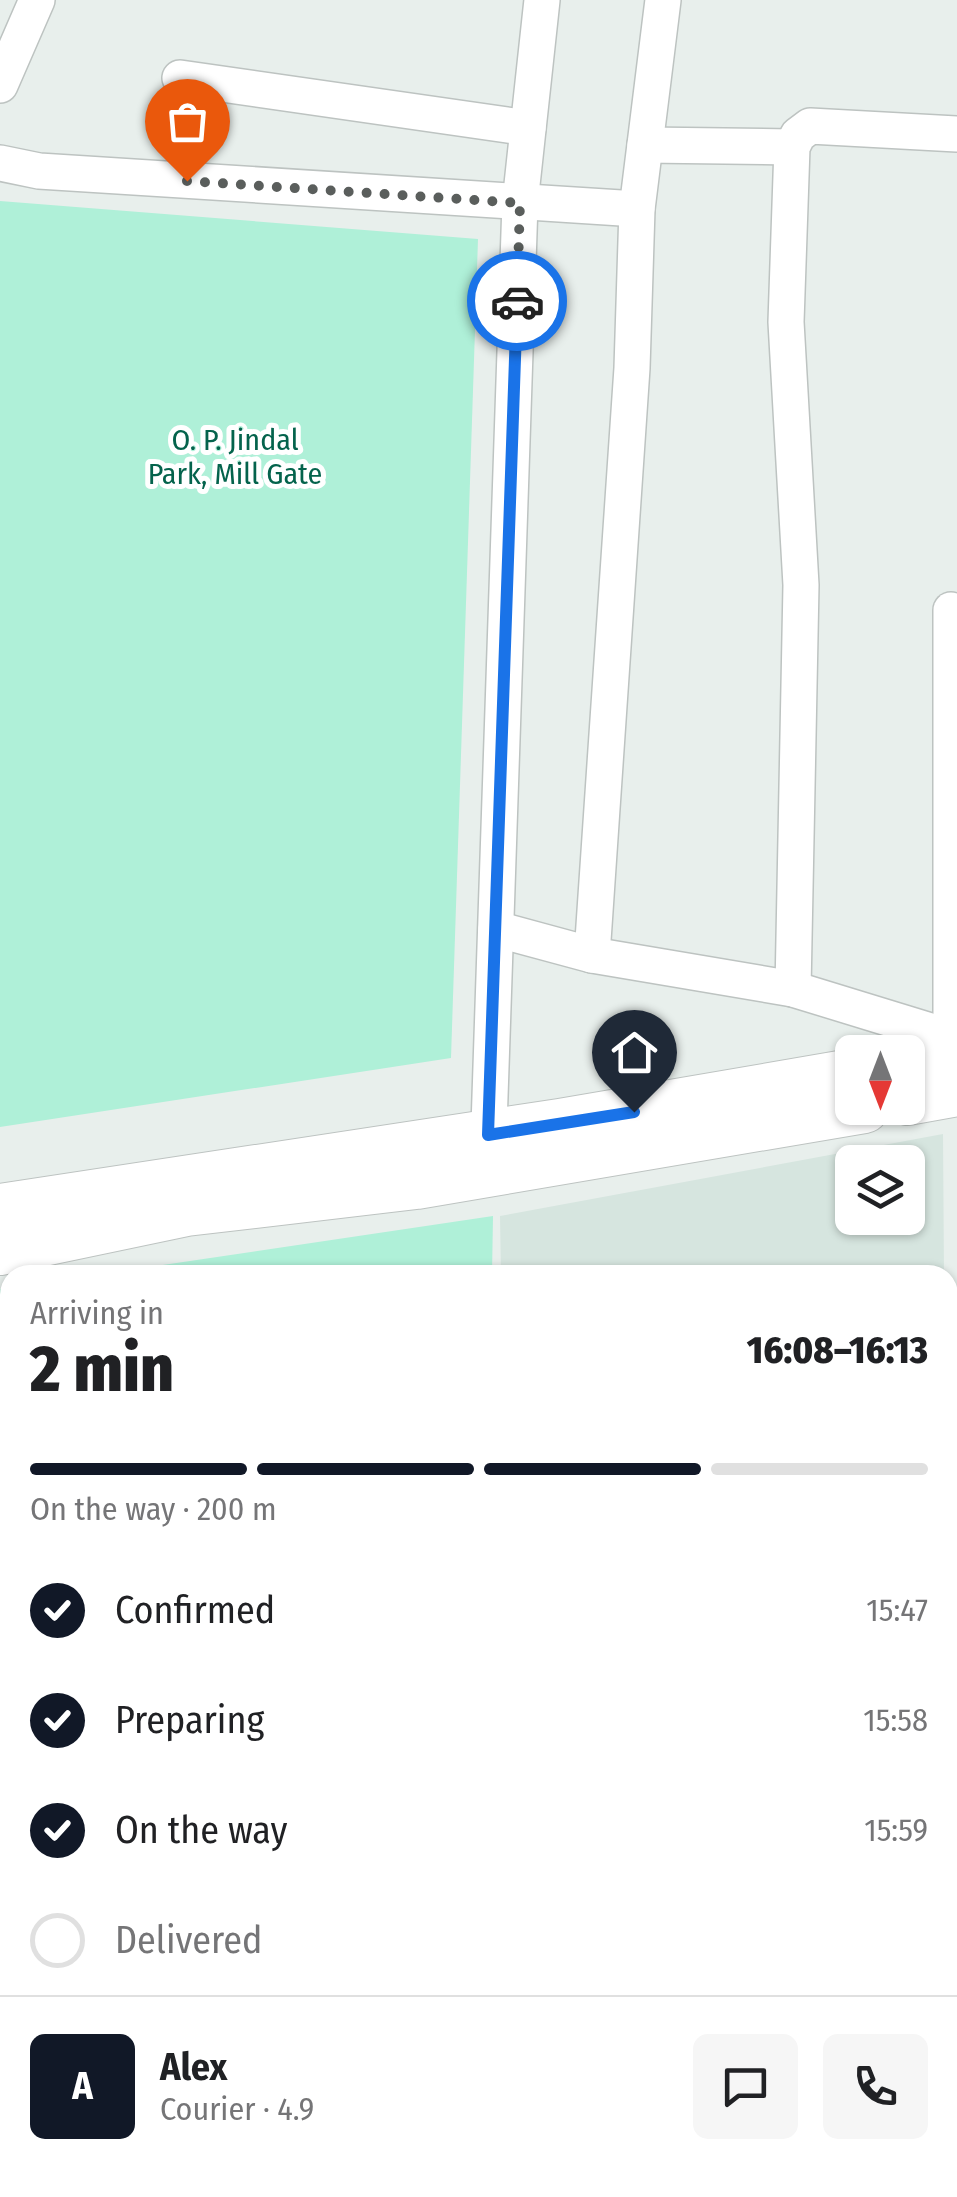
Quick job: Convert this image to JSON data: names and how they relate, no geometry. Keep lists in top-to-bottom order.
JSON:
{
  "parks": ["O. P. Jindal Park, Mill Gate"],
  "north": "bottom",
  "page": {
    "heading": ["2 min", "Arriving in", "16:08–16:13"],
    "panel": ["Alex", "Courier · 4.9"],
    "bar": "On the way · 200 m",
    "list": [
      ["Confirmed", "15:47"],
      ["Preparing", "15:58"],
      ["On the way", "15:59"],
      "Delivered"
    ],
    "round": "A"
  }
}
